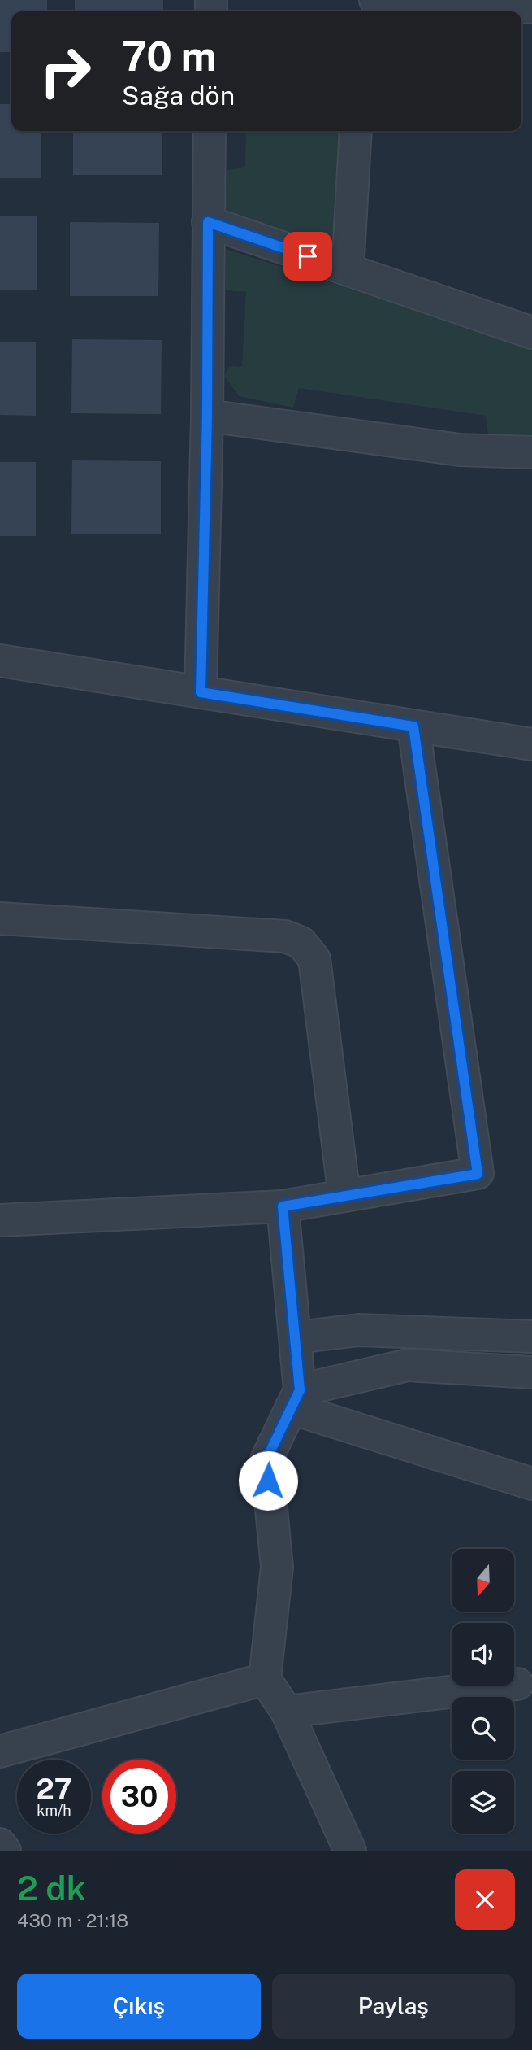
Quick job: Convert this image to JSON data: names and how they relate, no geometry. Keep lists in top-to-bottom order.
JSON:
{
  "north": "bottom",
  "page": {
    "turn": ["70 m", "Sağa dön"],
    "speed": "27 km/h",
    "limit": "30",
    "heading": ["2 dk", "430 m · 21:18"],
    "buttons": ["Çıkış", "Paylaş"]
  }
}
